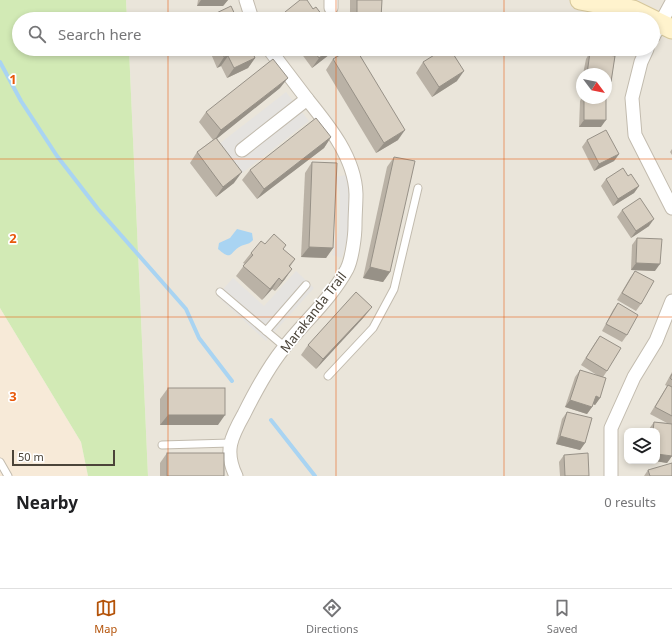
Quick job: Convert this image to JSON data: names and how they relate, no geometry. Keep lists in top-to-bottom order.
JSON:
{
  "streets": {
    "street": ["Marakanda Trail"]
  },
  "scale_bar": "50 m",
  "north": "bottom right",
  "page": {
    "search": "Search here",
    "scale": "50 m",
    "heading": ["Nearby", "0 results"],
    "nav": ["Map", "Directions", "Saved"]
  },
  "grid": {
    "rows": ["1", "2", "3"]
  }
}
